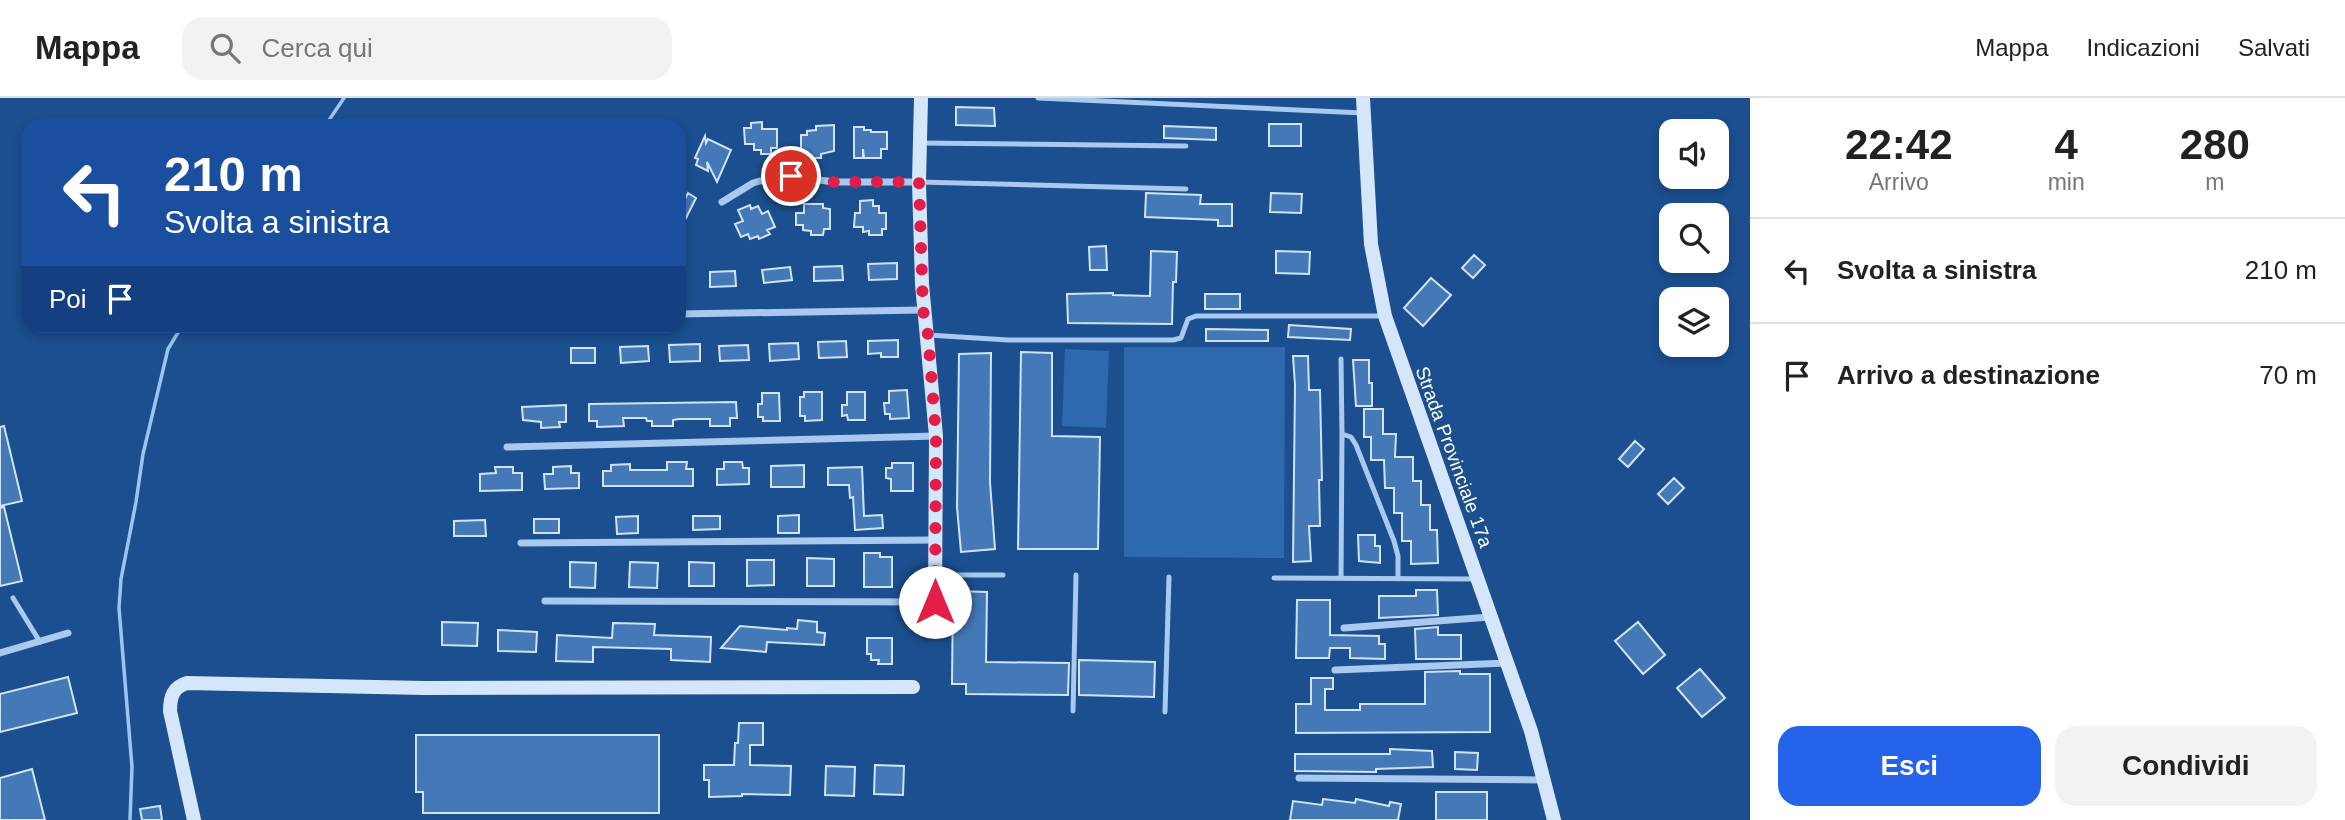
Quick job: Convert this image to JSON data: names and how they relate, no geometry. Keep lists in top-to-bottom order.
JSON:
{
  "streets": {
    "street": ["Strada Provinciale 17a"]
  },
  "page": {
    "header": "Mappa",
    "search": "Cerca qui",
    "nav": ["Mappa", "Indicazioni", "Salvati"],
    "eta": [
      "22:42",
      "Arrivo",
      "4",
      "min",
      "280",
      "m"
    ],
    "turn": ["210 m", "Svolta a sinistra"],
    "list": [
      {
        "name": "Svolta a sinistra",
        "value": "210 m"
      },
      {
        "name": "Arrivo a destinazione",
        "value": "70 m"
      }
    ],
    "then": "Poi",
    "buttons": ["Esci", "Condividi"]
  }
}
